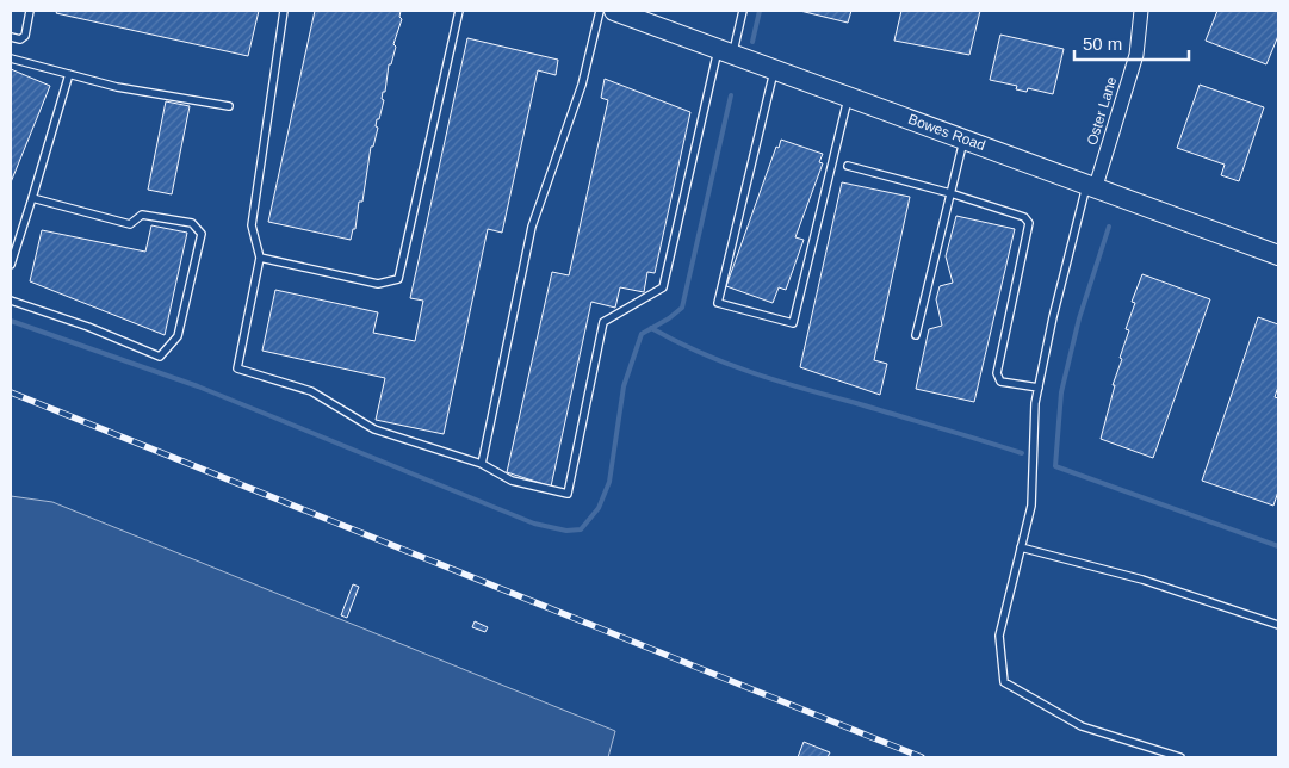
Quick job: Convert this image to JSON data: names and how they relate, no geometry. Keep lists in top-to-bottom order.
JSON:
{
  "streets": {
    "street": ["Oster Lane", "Bowes Road"]
  },
  "crossings": [
    ["Oster Lane", "Bowes Road"]
  ],
  "scale_bar": "50 m"
}
